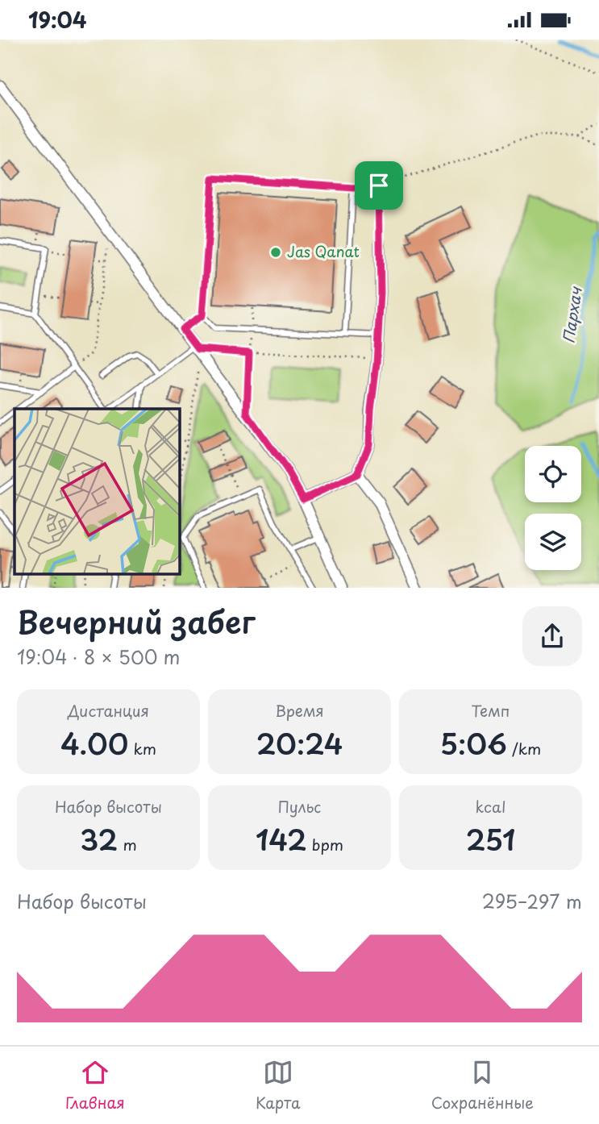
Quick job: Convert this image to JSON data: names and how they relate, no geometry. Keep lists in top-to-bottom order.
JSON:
{
  "water": ["Пархач"],
  "places": ["Jas Qanat"],
  "page": {
    "status": "19:04",
    "heading": ["Вечерний забег", "19:04 · 8 × 500 m"],
    "stats": [
      ["Дистанция", "4.00 km"],
      ["Время", "20:24"],
      ["Темп", "5:06 /km"],
      ["Набор высоты", "32 m"],
      ["Пульс", "142 bpm"],
      ["kcal", "251"]
    ],
    "chart": ["Набор высоты", "295–297 m"],
    "tabs": ["Главная", "Карта", "Сохранённые"]
  }
}
